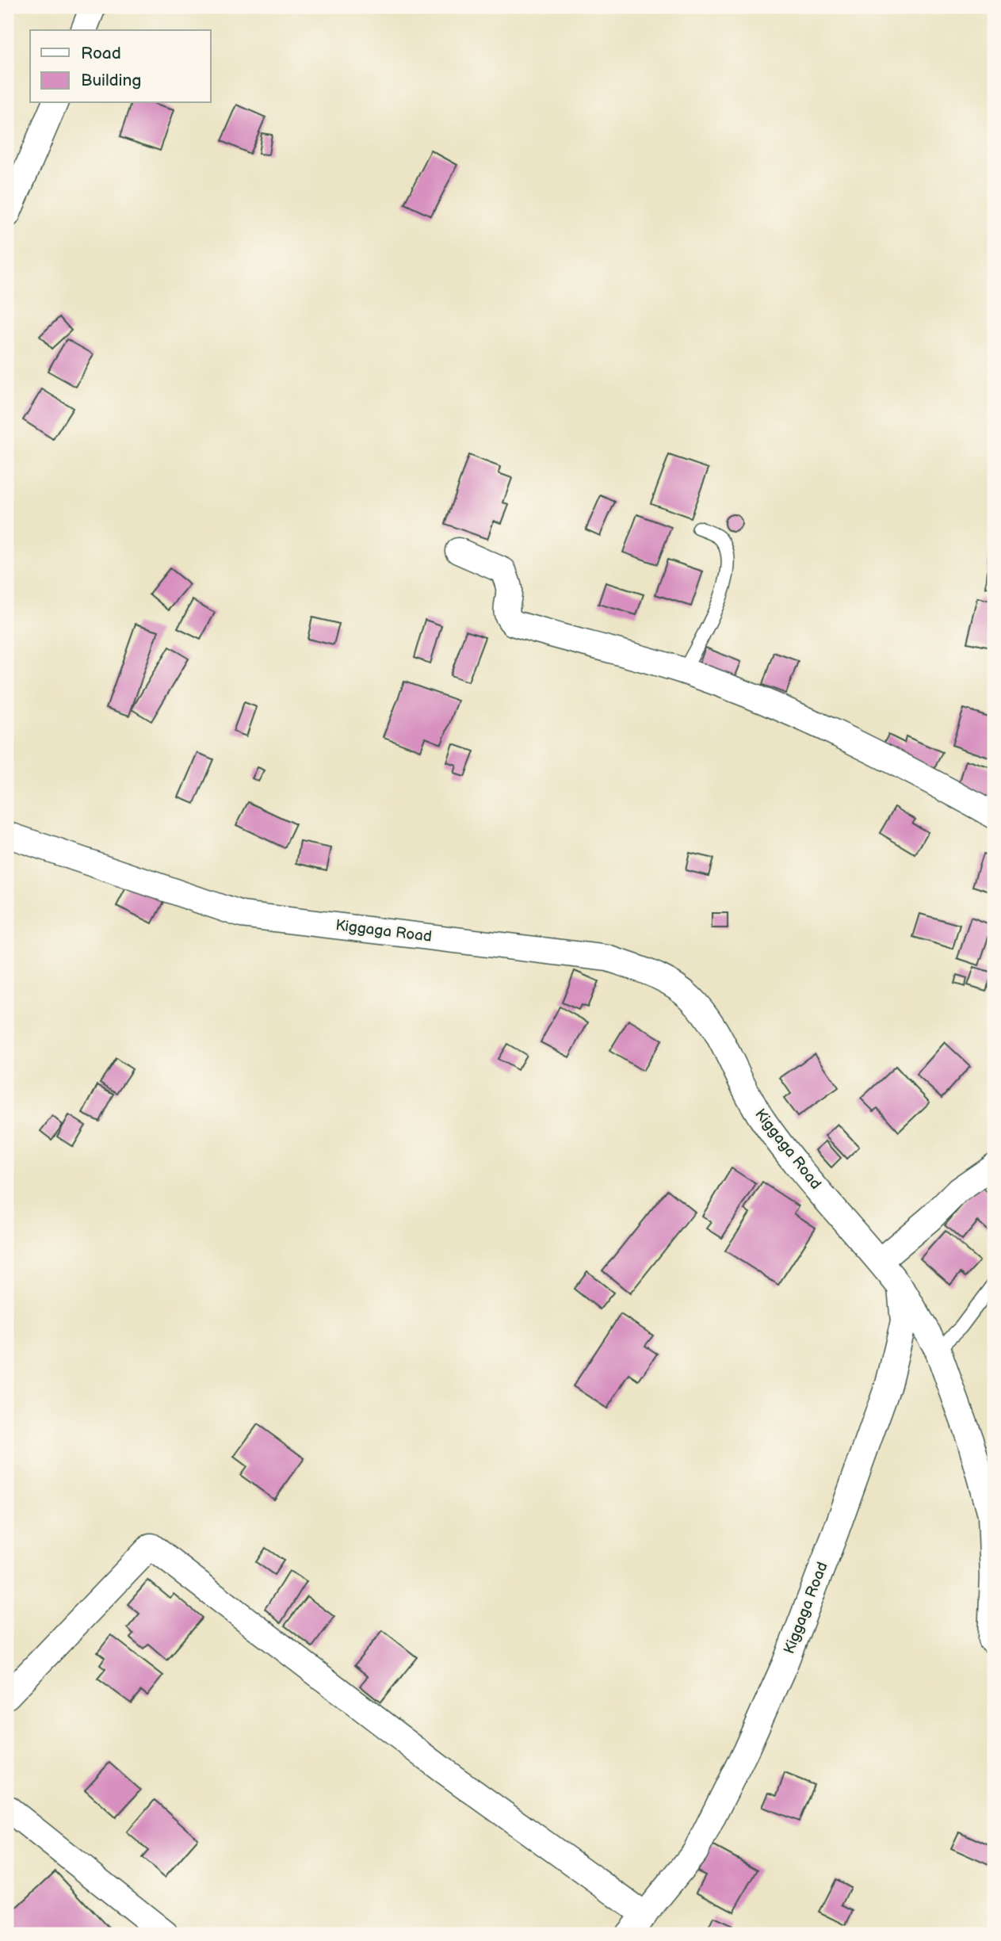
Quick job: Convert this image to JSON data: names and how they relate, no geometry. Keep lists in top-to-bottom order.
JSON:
{
  "streets": {
    "street": ["Kiggaga Road"]
  },
  "legend": ["Road", "Building"]
}
